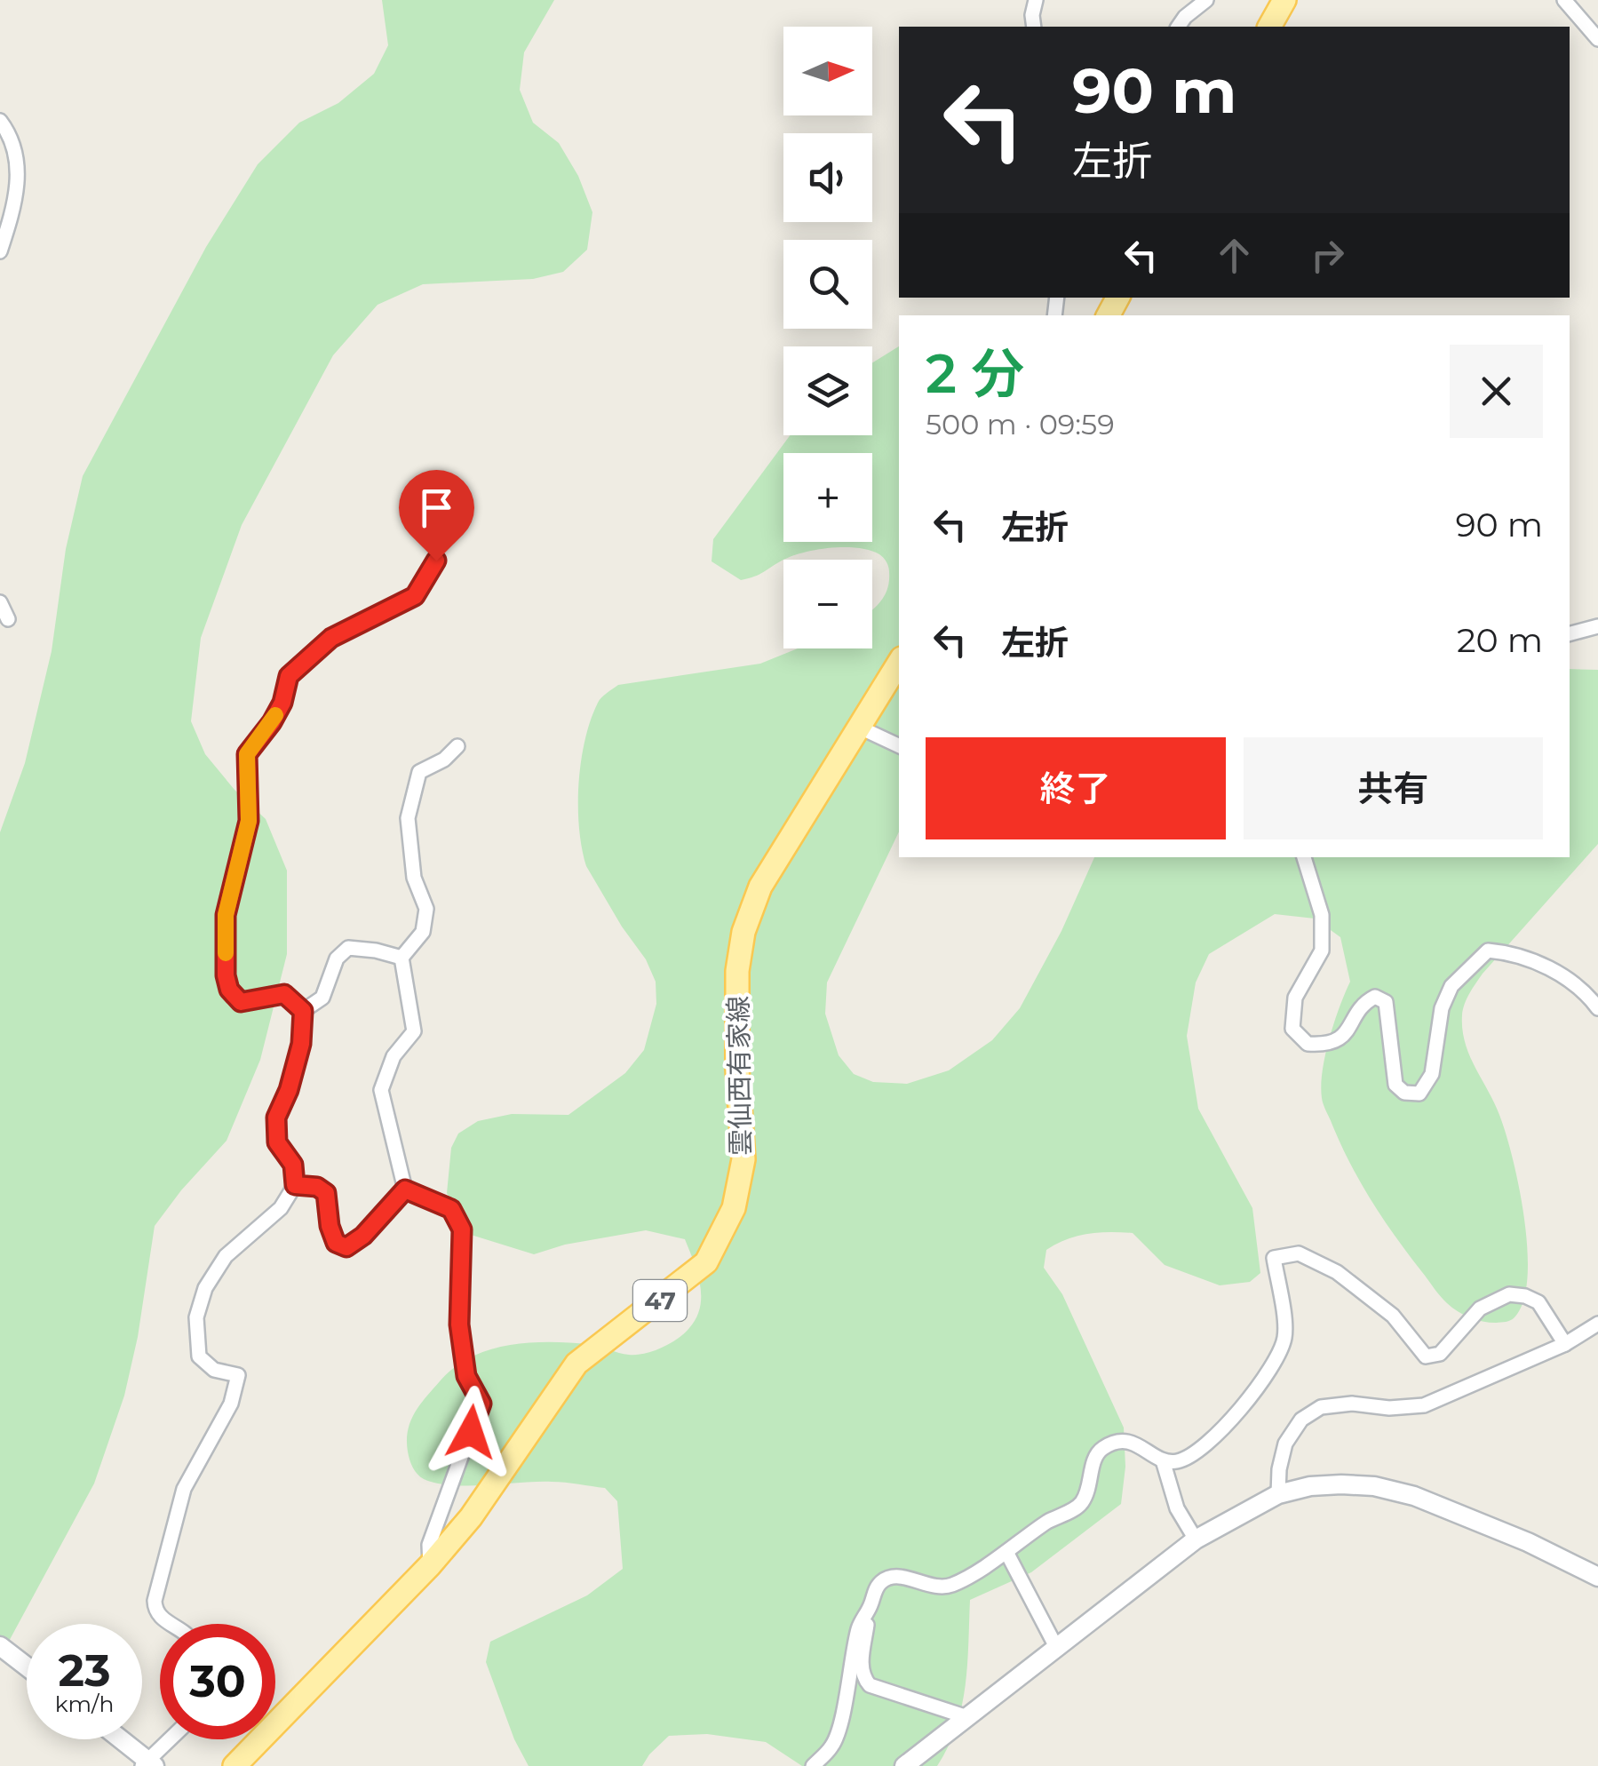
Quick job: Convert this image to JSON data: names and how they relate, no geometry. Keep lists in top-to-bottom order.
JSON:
{
  "streets": {
    "main road": ["雲仙西有家線", "47"]
  },
  "north": "right",
  "page": {
    "map_buttons": ["+", "−"],
    "turn": ["90 m", "左折"],
    "heading": ["2 分", "500 m · 09:59"],
    "list": [
      {
        "name": "左折",
        "value": "90 m"
      },
      {
        "name": "左折",
        "value": "20 m"
      }
    ],
    "buttons": ["終了", "共有"],
    "speed": "23 km/h",
    "limit": "30"
  }
}
